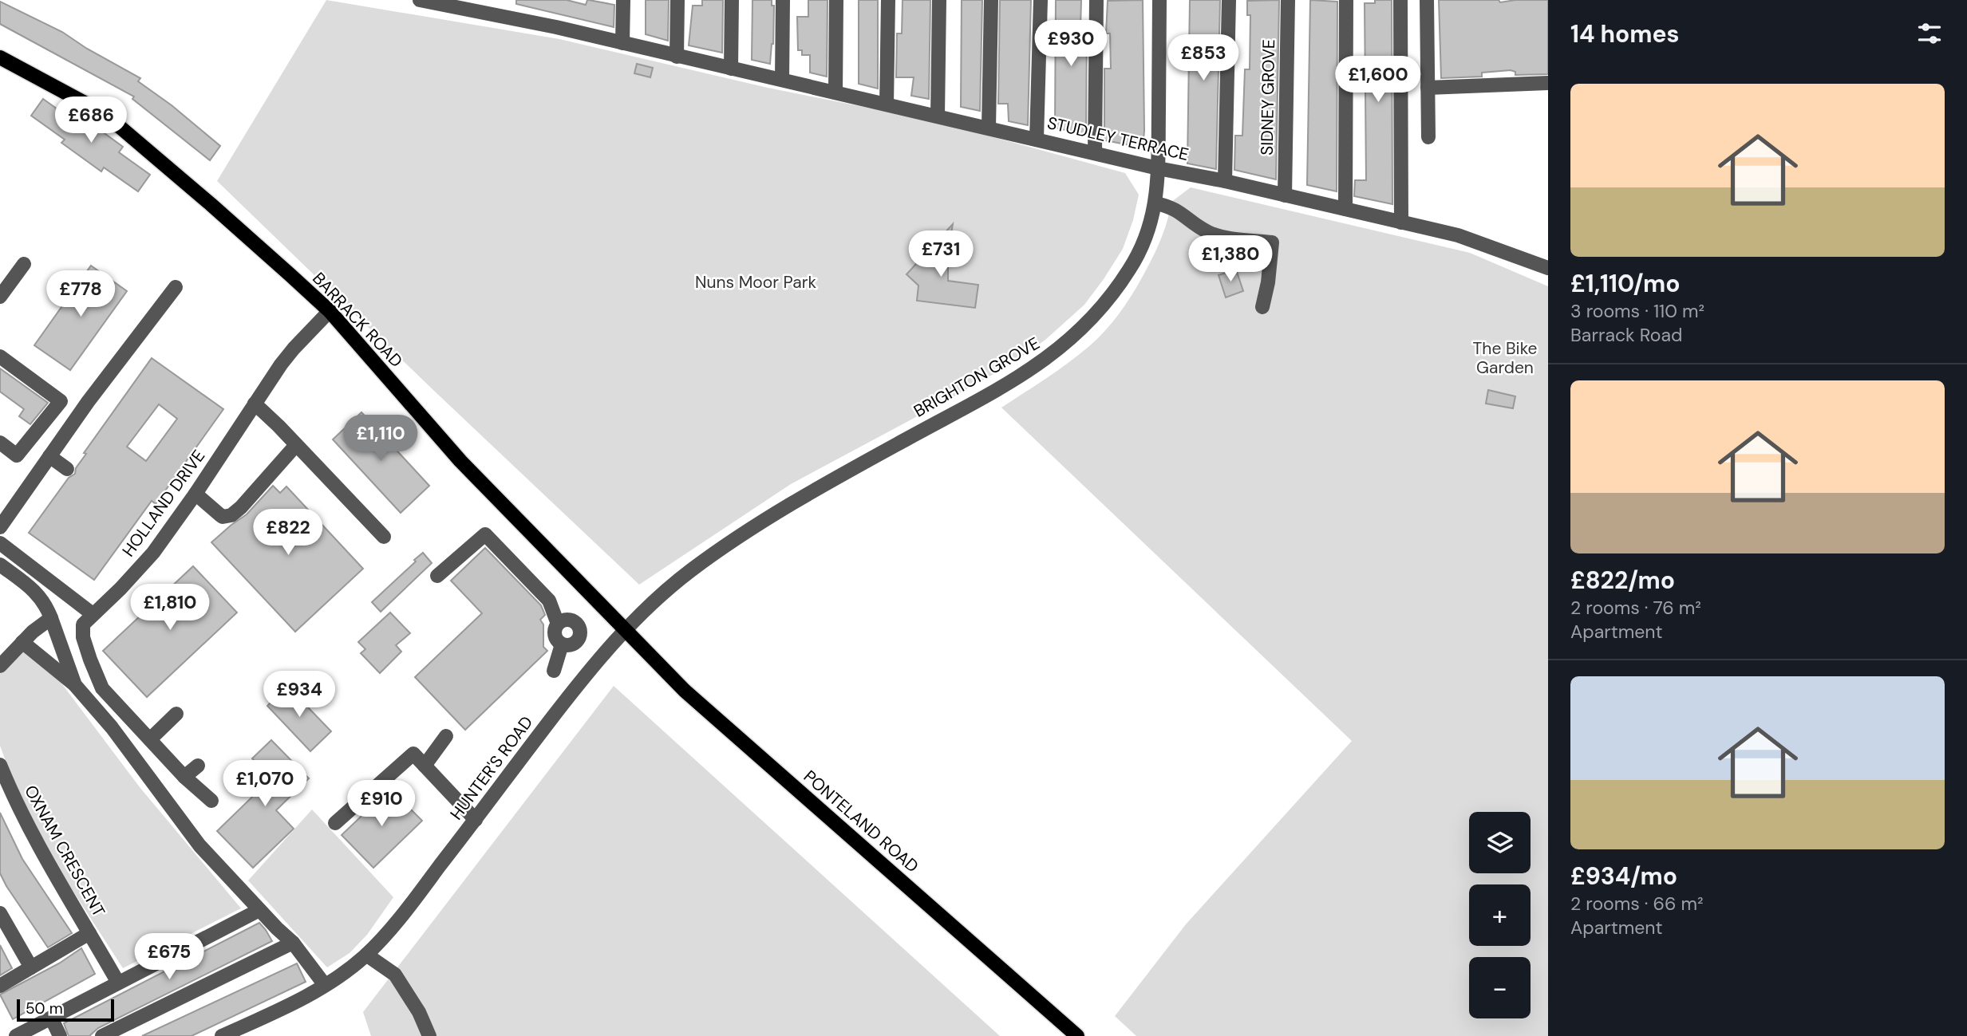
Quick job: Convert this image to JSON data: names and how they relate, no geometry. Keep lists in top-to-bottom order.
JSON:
{
  "streets": {
    "main road": ["BARRACK ROAD", "PONTELAND ROAD"],
    "street": [
      "SIDNEY GROVE",
      "STUDLEY TERRACE",
      "BRIGHTON GROVE",
      "HOLLAND DRIVE",
      "HUNTER'S ROAD",
      "OXNAM CRESCENT"
    ]
  },
  "crossings": [
    ["SIDNEY GROVE", "STUDLEY TERRACE"],
    ["STUDLEY TERRACE", "BRIGHTON GROVE"],
    ["BARRACK ROAD", "BRIGHTON GROVE"],
    ["BARRACK ROAD", "HOLLAND DRIVE"],
    ["BARRACK ROAD", "HUNTER'S ROAD"],
    ["BARRACK ROAD", "PONTELAND ROAD"],
    ["BRIGHTON GROVE", "HUNTER'S ROAD"],
    ["BRIGHTON GROVE", "PONTELAND ROAD"],
    ["HUNTER'S ROAD", "PONTELAND ROAD"]
  ],
  "parks": ["Nuns Moor Park", "The Bike Garden"],
  "scale_bar": "50 m",
  "page": {
    "heading": "14 homes",
    "price": [
      "£930",
      "£853",
      "£1,600",
      "£686",
      "£731",
      "£1,380",
      "£778",
      "£1,110",
      "£822",
      "£1,810",
      "£934",
      "£1,070",
      "£910",
      "£675"
    ],
    "list": [
      {
        "name": "£1,110/mo",
        "note": "3 rooms · 110 m² · Barrack Road"
      },
      {
        "name": "£822/mo",
        "note": "2 rooms · 76 m² · Apartment"
      },
      {
        "name": "£934/mo",
        "note": "2 rooms · 66 m² · Apartment"
      }
    ],
    "map_buttons": ["+", "−"],
    "scale": "50 m"
  }
}
